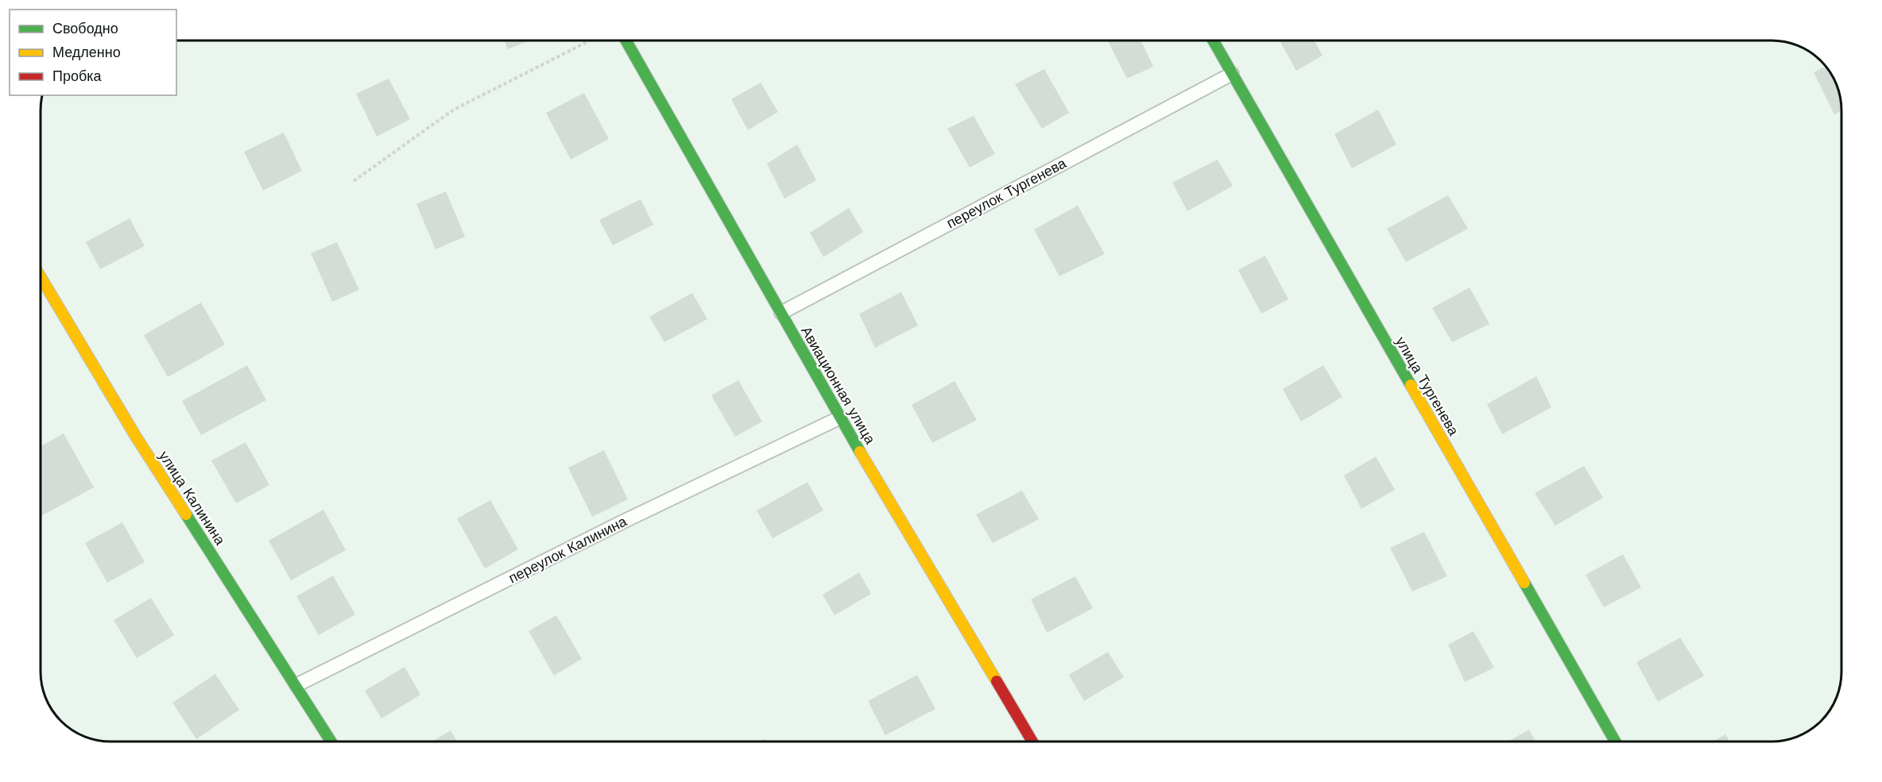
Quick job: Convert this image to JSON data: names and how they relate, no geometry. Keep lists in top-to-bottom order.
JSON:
{
  "streets": {
    "street": ["Авиационная улица", "улица Тургенева", "улица Калинина"],
    "lane": ["переулок Тургенева", "переулок Калинина"]
  },
  "crossings": [
    ["переулок Тургенева", "Авиационная улица"],
    ["переулок Тургенева", "улица Тургенева"],
    ["Авиационная улица", "переулок Калинина"],
    ["улица Калинина", "переулок Калинина"]
  ],
  "legend": ["Свободно", "Медленно", "Пробка"]
}
